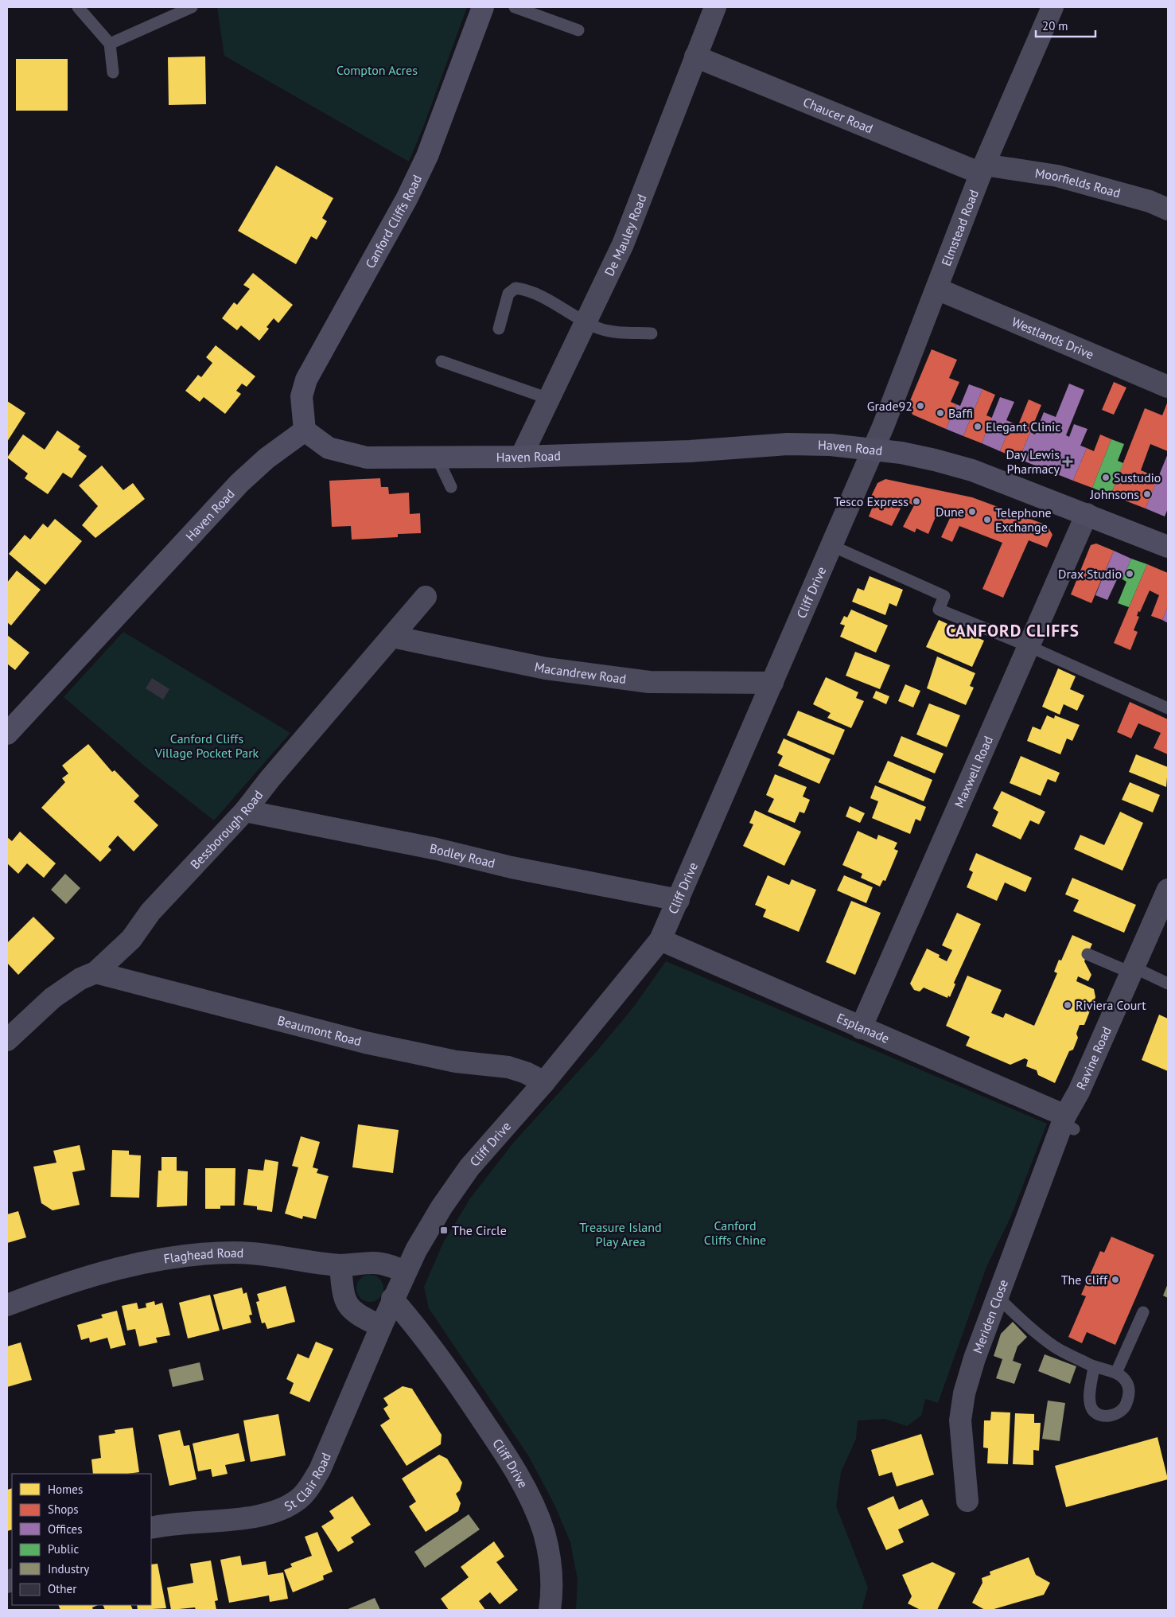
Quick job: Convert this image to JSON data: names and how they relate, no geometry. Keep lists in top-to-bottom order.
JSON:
{
  "streets": {
    "main road": ["Canford Cliffs Road", "Haven Road"],
    "street": [
      "Chaucer Road",
      "Moorfields Road",
      "Elmstead Road",
      "De Mauley Road",
      "Westlands Drive",
      "Cliff Drive",
      "Macandrew Road",
      "Maxwell Road",
      "Bessborough Road",
      "Bodley Road",
      "Esplanade",
      "Beaumont Road",
      "Ravine Road",
      "Flaghead Road",
      "Meriden Close",
      "St Clair Road"
    ]
  },
  "crossings": [
    ["Chaucer Road", "Moorfields Road"],
    ["Chaucer Road", "Elmstead Road"],
    ["Chaucer Road", "De Mauley Road"],
    ["Moorfields Road", "Elmstead Road"],
    ["Canford Cliffs Road", "Haven Road"],
    ["Elmstead Road", "Westlands Drive"],
    ["Elmstead Road", "Haven Road"],
    ["Elmstead Road", "Cliff Drive"],
    ["De Mauley Road", "Haven Road"],
    ["Haven Road", "Cliff Drive"],
    ["Haven Road", "Maxwell Road"],
    ["Cliff Drive", "Macandrew Road"],
    ["Cliff Drive", "Bodley Road"],
    ["Cliff Drive", "Esplanade"],
    ["Cliff Drive", "Beaumont Road"],
    ["Cliff Drive", "Flaghead Road"],
    ["Macandrew Road", "Bessborough Road"],
    ["Maxwell Road", "Esplanade"],
    ["Bessborough Road", "Bodley Road"],
    ["Bessborough Road", "Beaumont Road"],
    ["Esplanade", "Ravine Road"],
    ["Esplanade", "Meriden Close"],
    ["Ravine Road", "Meriden Close"]
  ],
  "districts": ["CANFORD CLIFFS"],
  "parks": [
    "Compton Acres",
    "Canford Cliffs Village Pocket Park",
    "Canford Cliffs Chine",
    "Treasure Island Play Area"
  ],
  "places": {
    "other": [
      "Grade92",
      "Baffi",
      "Elegant Clinic",
      "Sustudio",
      "Johnsons",
      "Tesco Express",
      "Dune",
      "Telephone Exchange",
      "Drax Studio",
      "Riviera Court",
      "The Cliff"
    ],
    "health": ["Day Lewis Pharmacy"],
    "transit": ["The Circle"]
  },
  "legend": [
    "Homes",
    "Shops",
    "Offices",
    "Public",
    "Industry",
    "Other"
  ],
  "scale_bar": "20 m"
}
